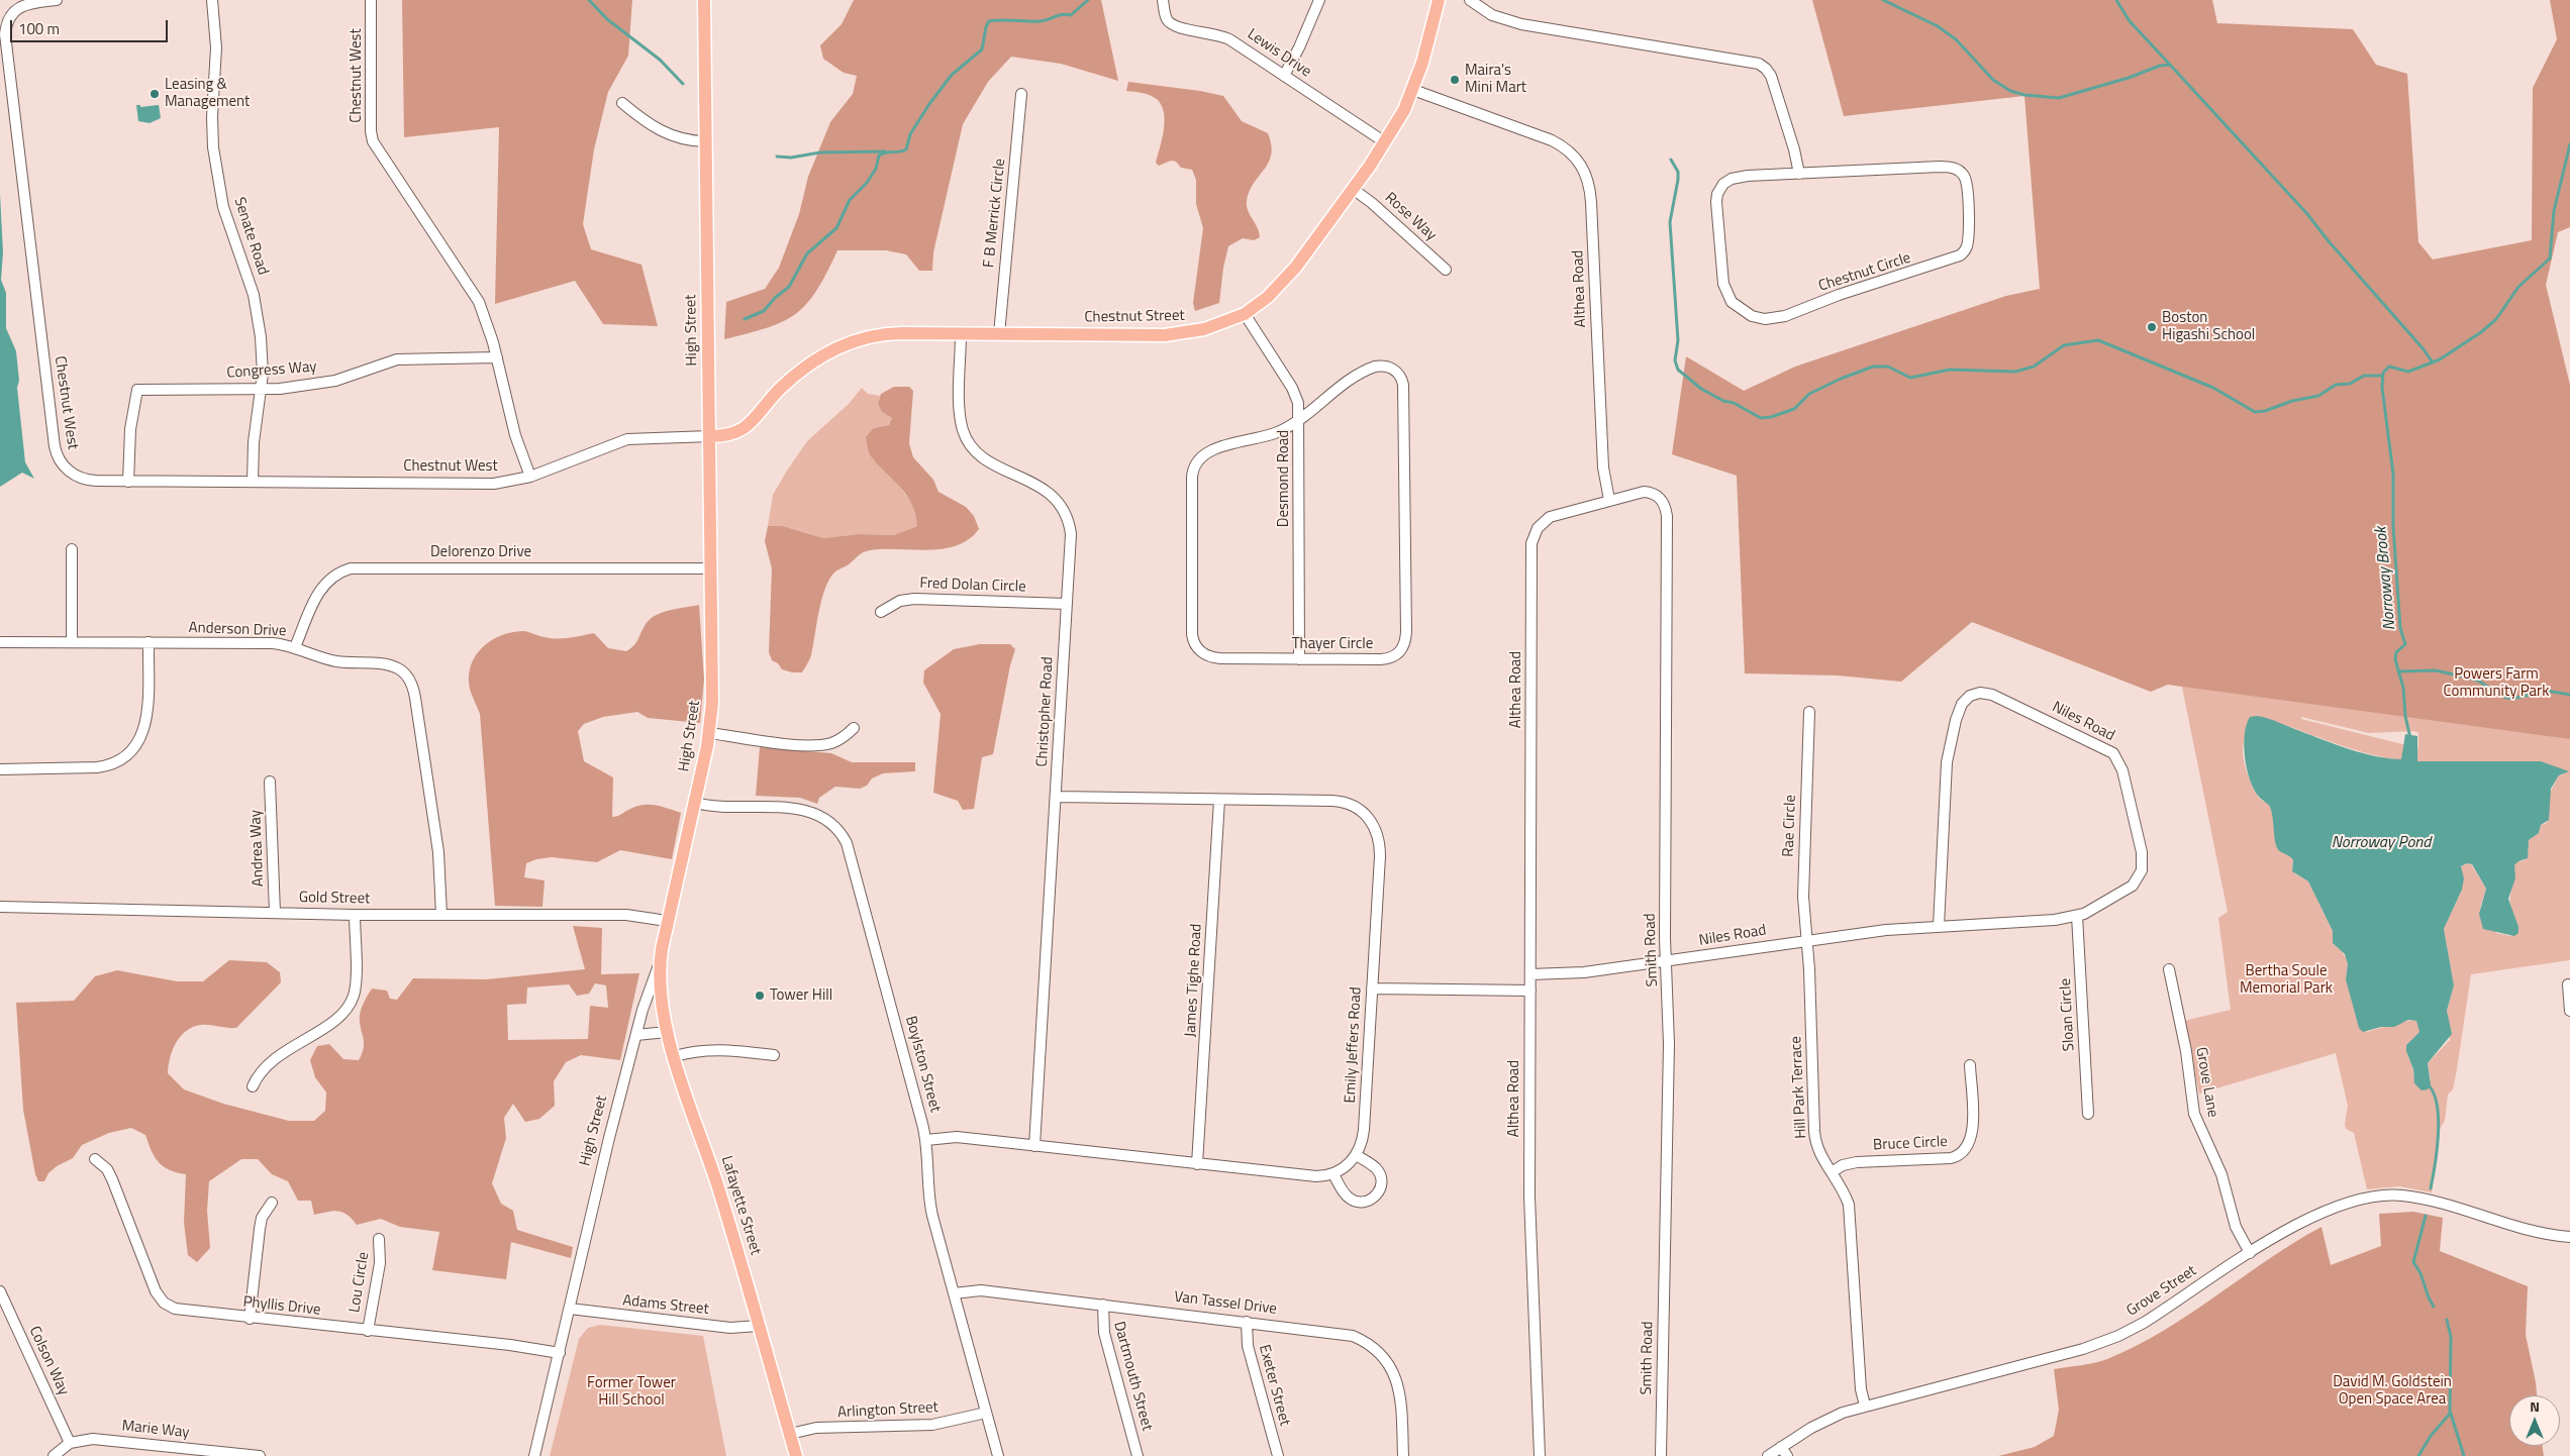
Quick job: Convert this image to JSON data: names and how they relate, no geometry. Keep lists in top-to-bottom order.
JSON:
{
  "streets": {
    "main road": ["Chestnut Street", "High Street", "Lafayette Street"],
    "street": [
      "Lewis Drive",
      "Chestnut West",
      "F B Merrick Circle",
      "Rose Way",
      "Senate Road",
      "Chestnut Circle",
      "Althea Road",
      "Congress Way",
      "Desmond Road",
      "Delorenzo Drive",
      "Fred Dolan Circle",
      "Anderson Drive",
      "Thayer Circle",
      "Christopher Road",
      "Niles Road",
      "Rae Circle",
      "Andrea Way",
      "Gold Street",
      "Smith Road",
      "James Tighe Road",
      "Sloan Circle",
      "Emily Jeffers Road",
      "Boylston Street",
      "Grove Lane",
      "Hill Park Terrace",
      "Bruce Circle",
      "Lou Circle",
      "Grove Street",
      "Van Tassel Drive",
      "Adams Street",
      "Phyllis Drive",
      "Colson Way",
      "Dartmouth Street",
      "Exeter Street",
      "Arlington Street",
      "Marie Way"
    ]
  },
  "crossings": [
    ["Lewis Drive", "Chestnut Street"],
    ["Chestnut West", "Senate Road"],
    ["Chestnut West", "Chestnut Street"],
    ["Chestnut West", "High Street"],
    ["Chestnut West", "Congress Way"],
    ["F B Merrick Circle", "Chestnut Street"],
    ["Rose Way", "Chestnut Street"],
    ["Senate Road", "Congress Way"],
    ["Althea Road", "Chestnut Street"],
    ["Althea Road", "Niles Road"],
    ["Althea Road", "Smith Road"],
    ["Chestnut Street", "High Street"],
    ["Chestnut Street", "Desmond Road"],
    ["Chestnut Street", "Christopher Road"],
    ["High Street", "Delorenzo Drive"],
    ["High Street", "Gold Street"],
    ["High Street", "Boylston Street"],
    ["High Street", "Lafayette Street"],
    ["High Street", "Adams Street"],
    ["High Street", "Phyllis Drive"],
    ["Desmond Road", "Thayer Circle"],
    ["Delorenzo Drive", "Anderson Drive"],
    ["Fred Dolan Circle", "Christopher Road"],
    ["Anderson Drive", "Gold Street"],
    ["Christopher Road", "Emily Jeffers Road"],
    ["Niles Road", "Rae Circle"],
    ["Niles Road", "Smith Road"],
    ["Niles Road", "Sloan Circle"],
    ["Niles Road", "Hill Park Terrace"],
    ["Rae Circle", "Hill Park Terrace"],
    ["Andrea Way", "Gold Street"],
    ["James Tighe Road", "Emily Jeffers Road"],
    ["Boylston Street", "Van Tassel Drive"],
    ["Boylston Street", "Arlington Street"],
    ["Grove Lane", "Grove Street"],
    ["Hill Park Terrace", "Bruce Circle"],
    ["Hill Park Terrace", "Grove Street"],
    ["Lafayette Street", "Adams Street"],
    ["Lafayette Street", "Arlington Street"],
    ["Lou Circle", "Phyllis Drive"],
    ["Van Tassel Drive", "Dartmouth Street"],
    ["Van Tassel Drive", "Exeter Street"],
    ["Colson Way", "Marie Way"]
  ],
  "water": ["Norroway Brook", "Norroway Pond"],
  "parks": [
    "Powers Farm Community Park",
    "Bertha Soule Memorial Park",
    "David M. Goldstein Open Space Area",
    "Former Tower Hill School"
  ],
  "places": [
    "Maira's Mini Mart",
    "Leasing & Management",
    "Boston Higashi School",
    "Tower Hill"
  ],
  "scale_bar": "100 m",
  "north": "top"
}
